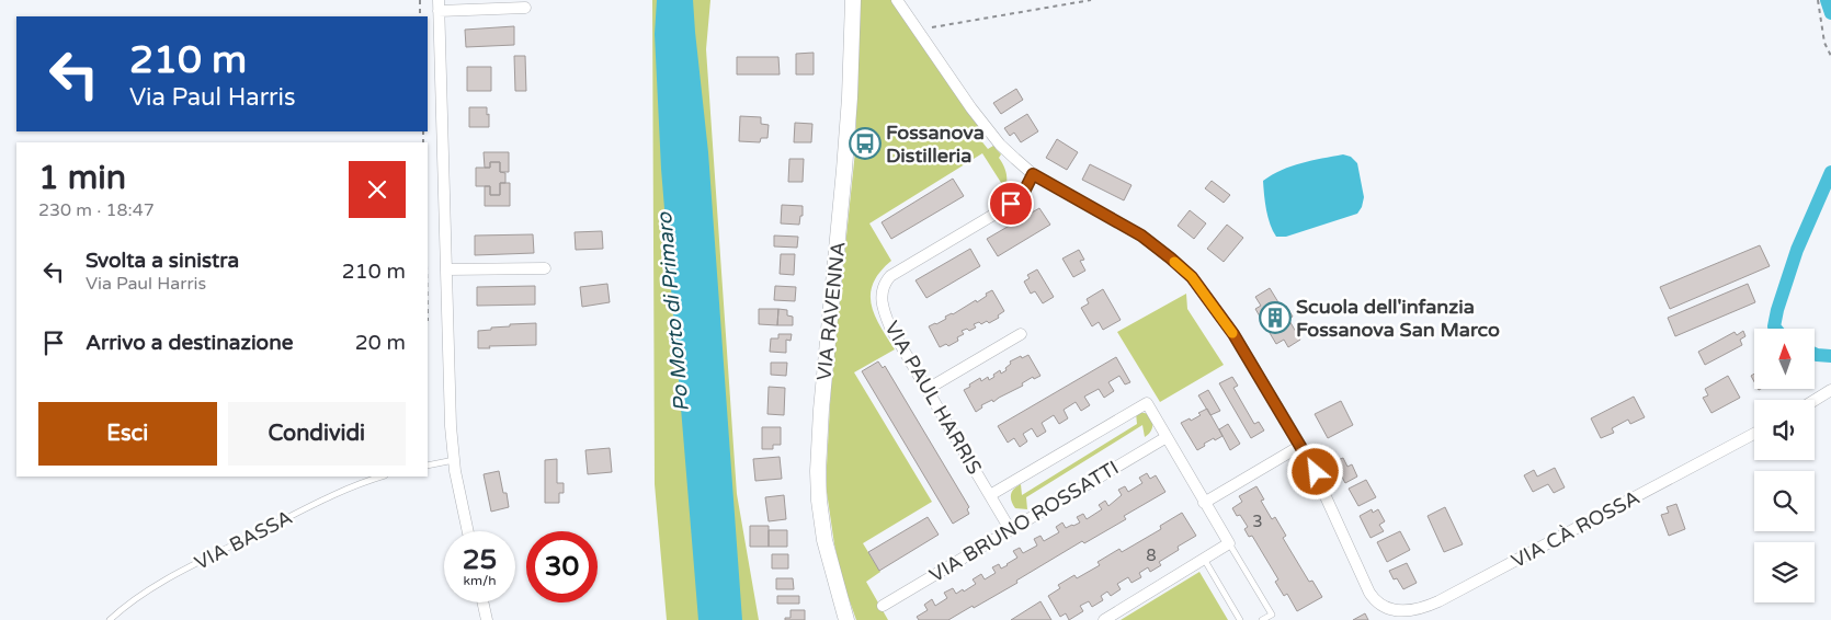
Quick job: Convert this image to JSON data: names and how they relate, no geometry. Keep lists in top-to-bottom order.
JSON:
{
  "streets": {
    "main road": ["VIA RAVENNA"],
    "street": ["VIA PAUL HARRIS", "VIA BRUNO ROSSATTI", "VIA CÀ ROSSA"],
    "lane": ["VIA BASSA"]
  },
  "crossings": [
    ["VIA PAUL HARRIS", "VIA BRUNO ROSSATTI"]
  ],
  "water": ["Po Morto di Primaro"],
  "places": {
    "bus stop": ["Fossanova Distilleria"],
    "building": ["Scuola dell'infanzia Fossanova San Marco"]
  },
  "house_numbers": ["3", "8"],
  "north": "top",
  "page": {
    "turn": ["210 m", "Via Paul Harris"],
    "heading": ["1 min", "230 m · 18:47"],
    "list": [
      {
        "name": "Svolta a sinistra",
        "note": "Via Paul Harris",
        "value": "210 m"
      },
      {
        "name": "Arrivo a destinazione",
        "value": "20 m"
      }
    ],
    "buttons": ["Esci", "Condividi"],
    "speed": "25 km/h",
    "limit": "30"
  }
}
